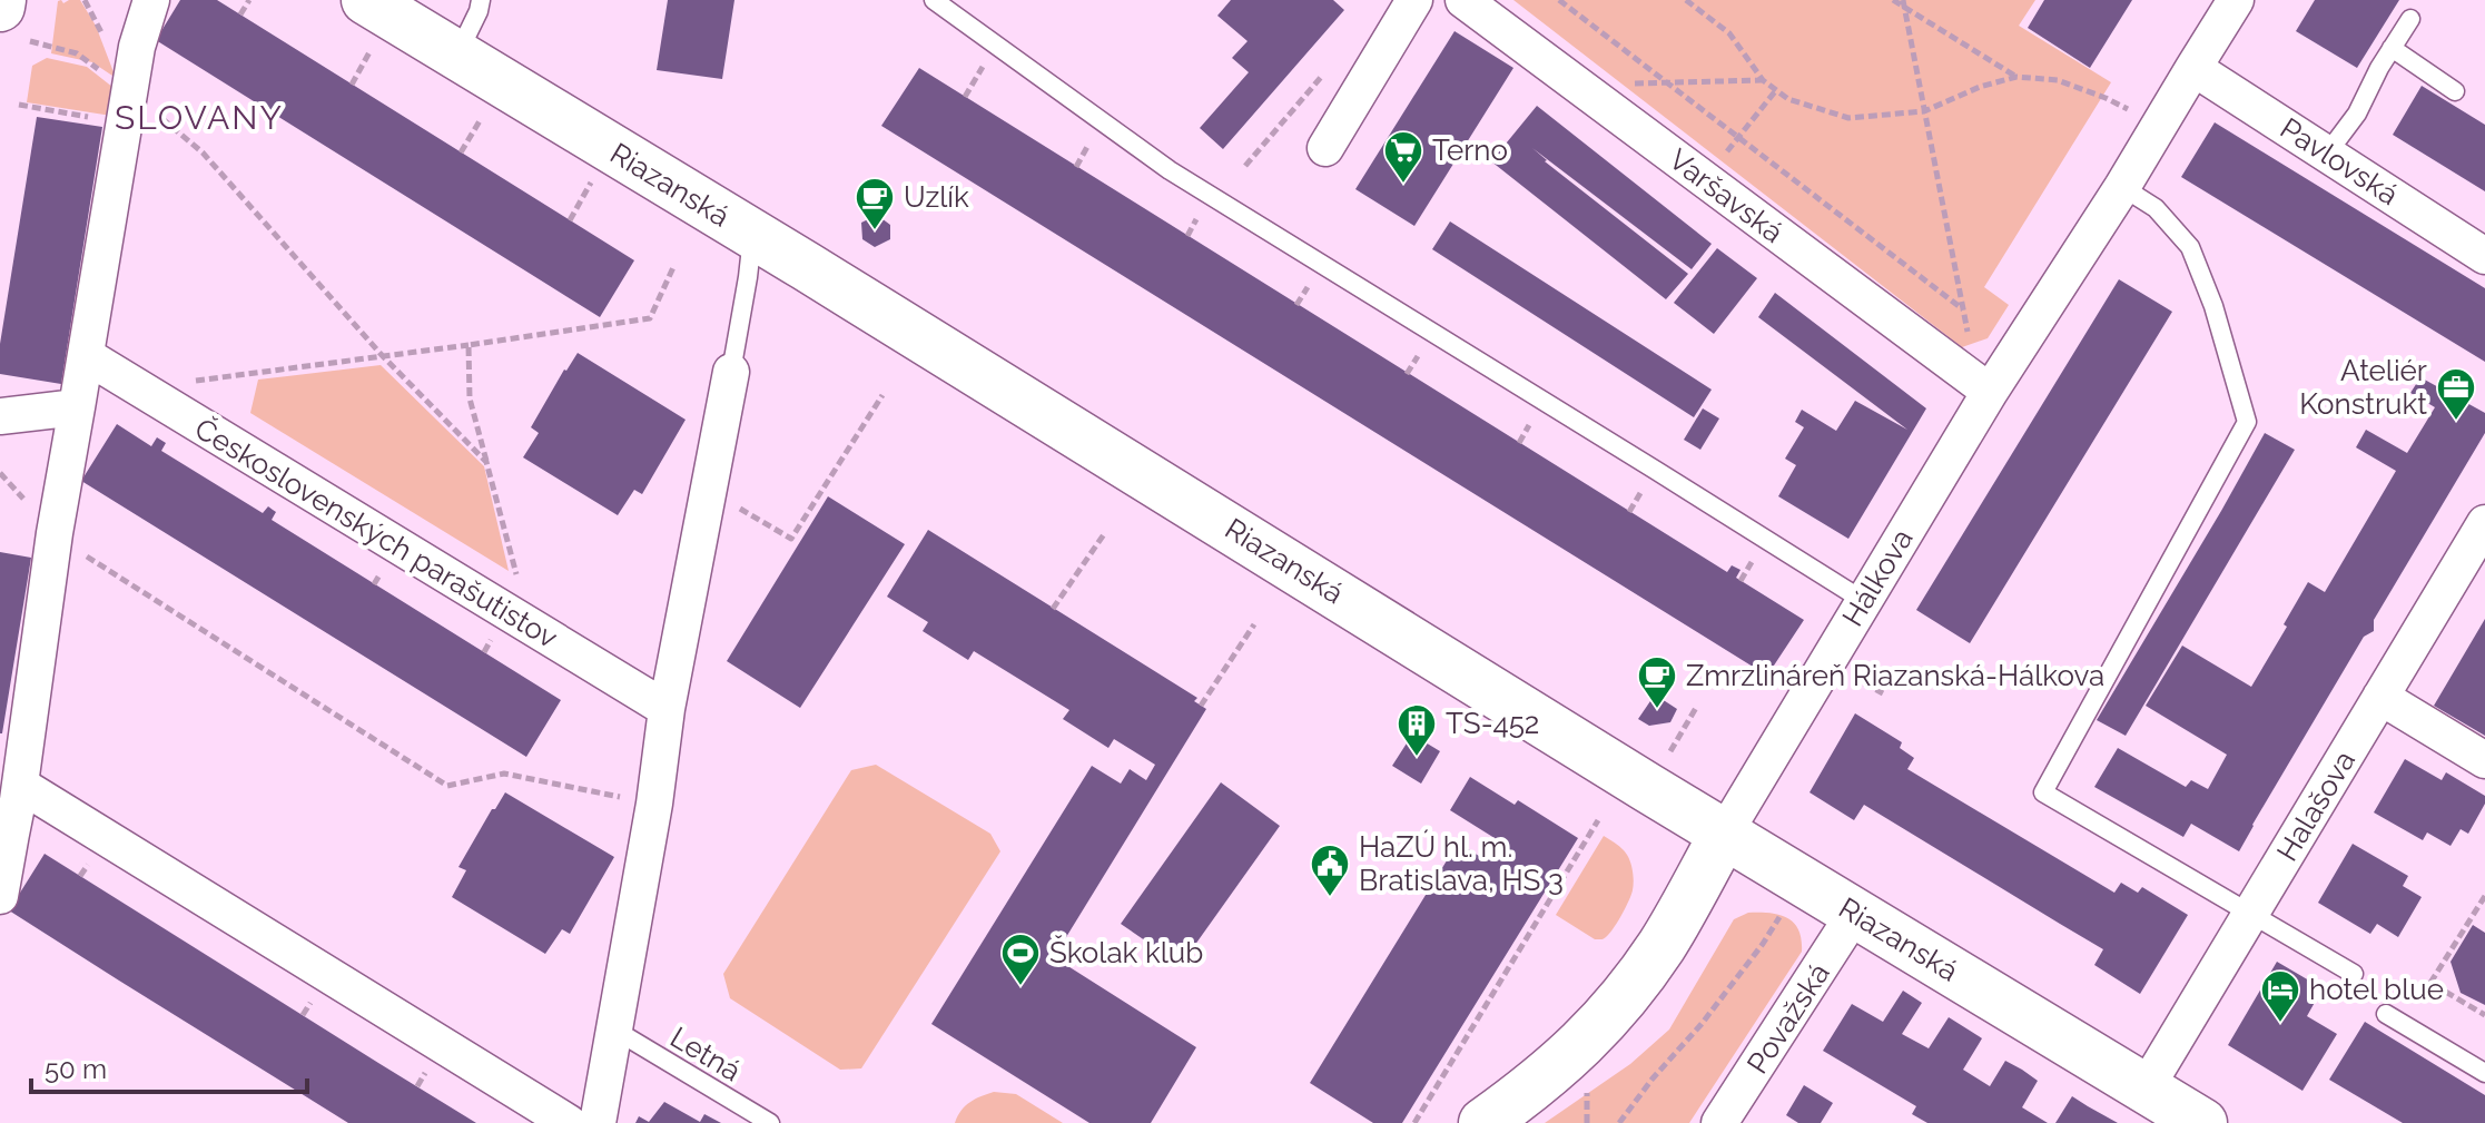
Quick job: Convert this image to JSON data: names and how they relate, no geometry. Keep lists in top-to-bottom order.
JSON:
{
  "streets": {
    "street": [
      "Pavlovská",
      "Riazanská",
      "Varšavská",
      "Československých parašutistov",
      "Hálkova",
      "Halašova",
      "Považská"
    ],
    "lane": ["Letná"]
  },
  "crossings": [
    ["Pavlovská", "Hálkova"],
    ["Riazanská", "Hálkova"],
    ["Riazanská", "Halašova"],
    ["Riazanská", "Považská"],
    ["Varšavská", "Hálkova"]
  ],
  "districts": ["SLOVANY"],
  "places": {
    "supermarket": ["Terno"],
    "cafe": ["Uzlík", "Zmrzlináreň Riazanská-Hálkova"],
    "office": ["Ateliér Konstrukt"],
    "building": ["TS-452"],
    "public building": ["HaZÚ hl. m. Bratislava, HS 3"],
    "sports": ["Školak klub"],
    "hotel": ["hotel blue"]
  },
  "scale_bar": "50 m"
}
